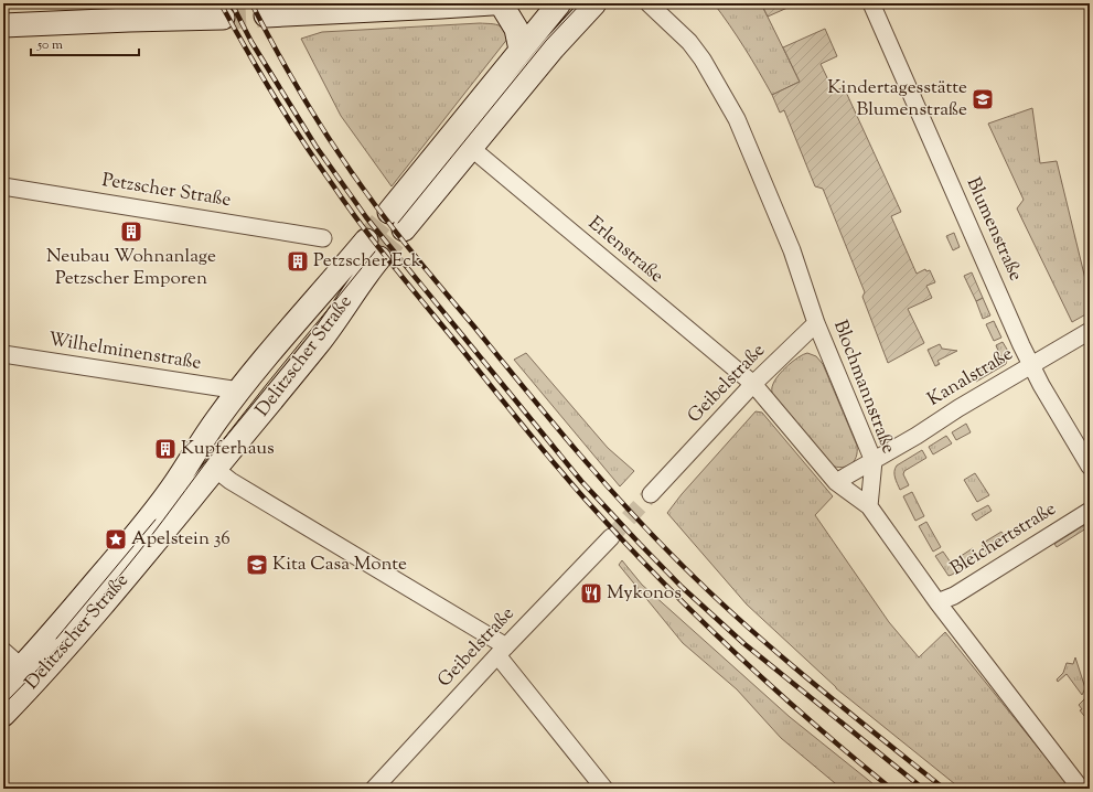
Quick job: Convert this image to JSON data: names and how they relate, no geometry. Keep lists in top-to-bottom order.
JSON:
{
  "streets": {
    "main road": ["Delitzscher Straße"],
    "street": [
      "Petzscher Straße",
      "Blumenstraße",
      "Erlenstraße",
      "Wilhelminenstraße",
      "Kanalstraße",
      "Geibelstraße",
      "Blochmannstraße",
      "Bleichertstraße"
    ]
  },
  "crossings": [
    ["Blumenstraße", "Kanalstraße"],
    ["Erlenstraße", "Kanalstraße"],
    ["Erlenstraße", "Geibelstraße"],
    ["Erlenstraße", "Blochmannstraße"],
    ["Wilhelminenstraße", "Delitzscher Straße"],
    ["Kanalstraße", "Blochmannstraße"],
    ["Geibelstraße", "Blochmannstraße"]
  ],
  "places": {
    "school or university": ["Kindertagesstätte Blumenstraße", "Kita Casa Monte"],
    "building": ["Neubau Wohnanlage Petzscher Emporen", "Petzscher Eck", "Kupferhaus"],
    "place": ["Apelstein 36"],
    "restaurant": ["Mykonos"]
  },
  "scale_bar": "50 m"
}
